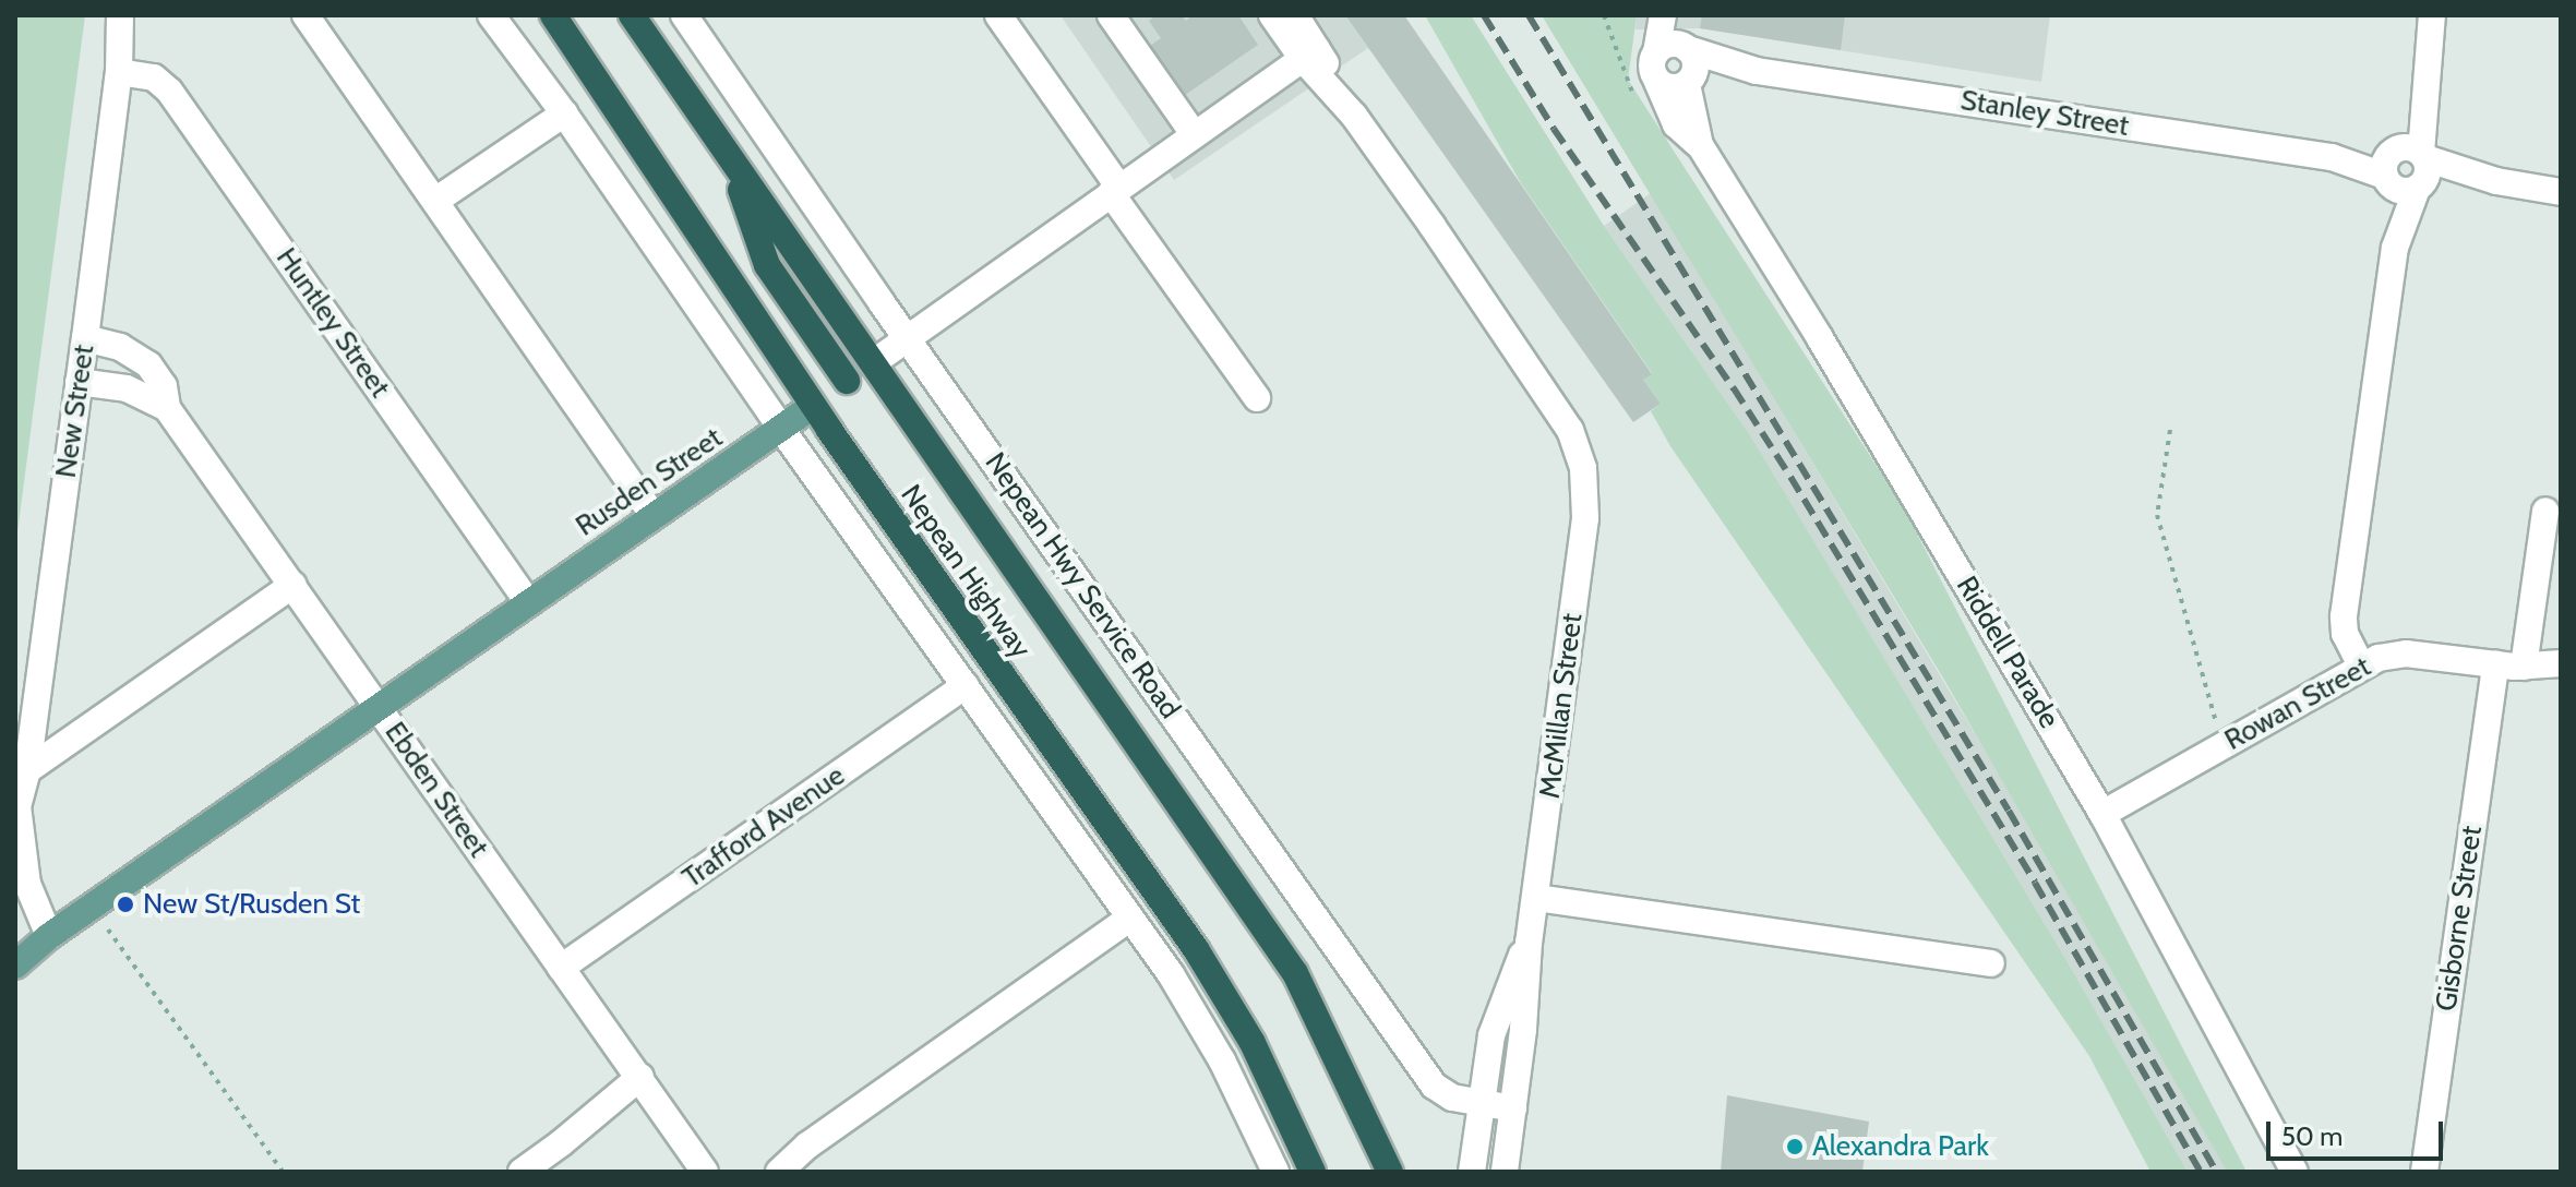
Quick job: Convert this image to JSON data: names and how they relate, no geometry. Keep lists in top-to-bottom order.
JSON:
{
  "streets": {
    "highway": ["Rusden Street", "Nepean Highway"],
    "street": [
      "Stanley Street",
      "Huntley Street",
      "New Street",
      "Nepean Hwy Service Road",
      "Riddell Parade",
      "Rowan Street",
      "McMillan Street",
      "Ebden Street",
      "Trafford Avenue",
      "Gisborne Street"
    ]
  },
  "crossings": [
    ["Stanley Street", "Riddell Parade"],
    ["Huntley Street", "New Street"],
    ["Huntley Street", "Rusden Street"],
    ["New Street", "Rusden Street"],
    ["New Street", "Ebden Street"],
    ["Rusden Street", "Nepean Highway"],
    ["Rusden Street", "Nepean Hwy Service Road"],
    ["Rusden Street", "McMillan Street"],
    ["Rusden Street", "Ebden Street"],
    ["Nepean Hwy Service Road", "McMillan Street"],
    ["Riddell Parade", "Rowan Street"],
    ["Rowan Street", "Gisborne Street"],
    ["Ebden Street", "Trafford Avenue"]
  ],
  "places": ["New St/Rusden St", "Alexandra Park"],
  "scale_bar": "50 m"
}
